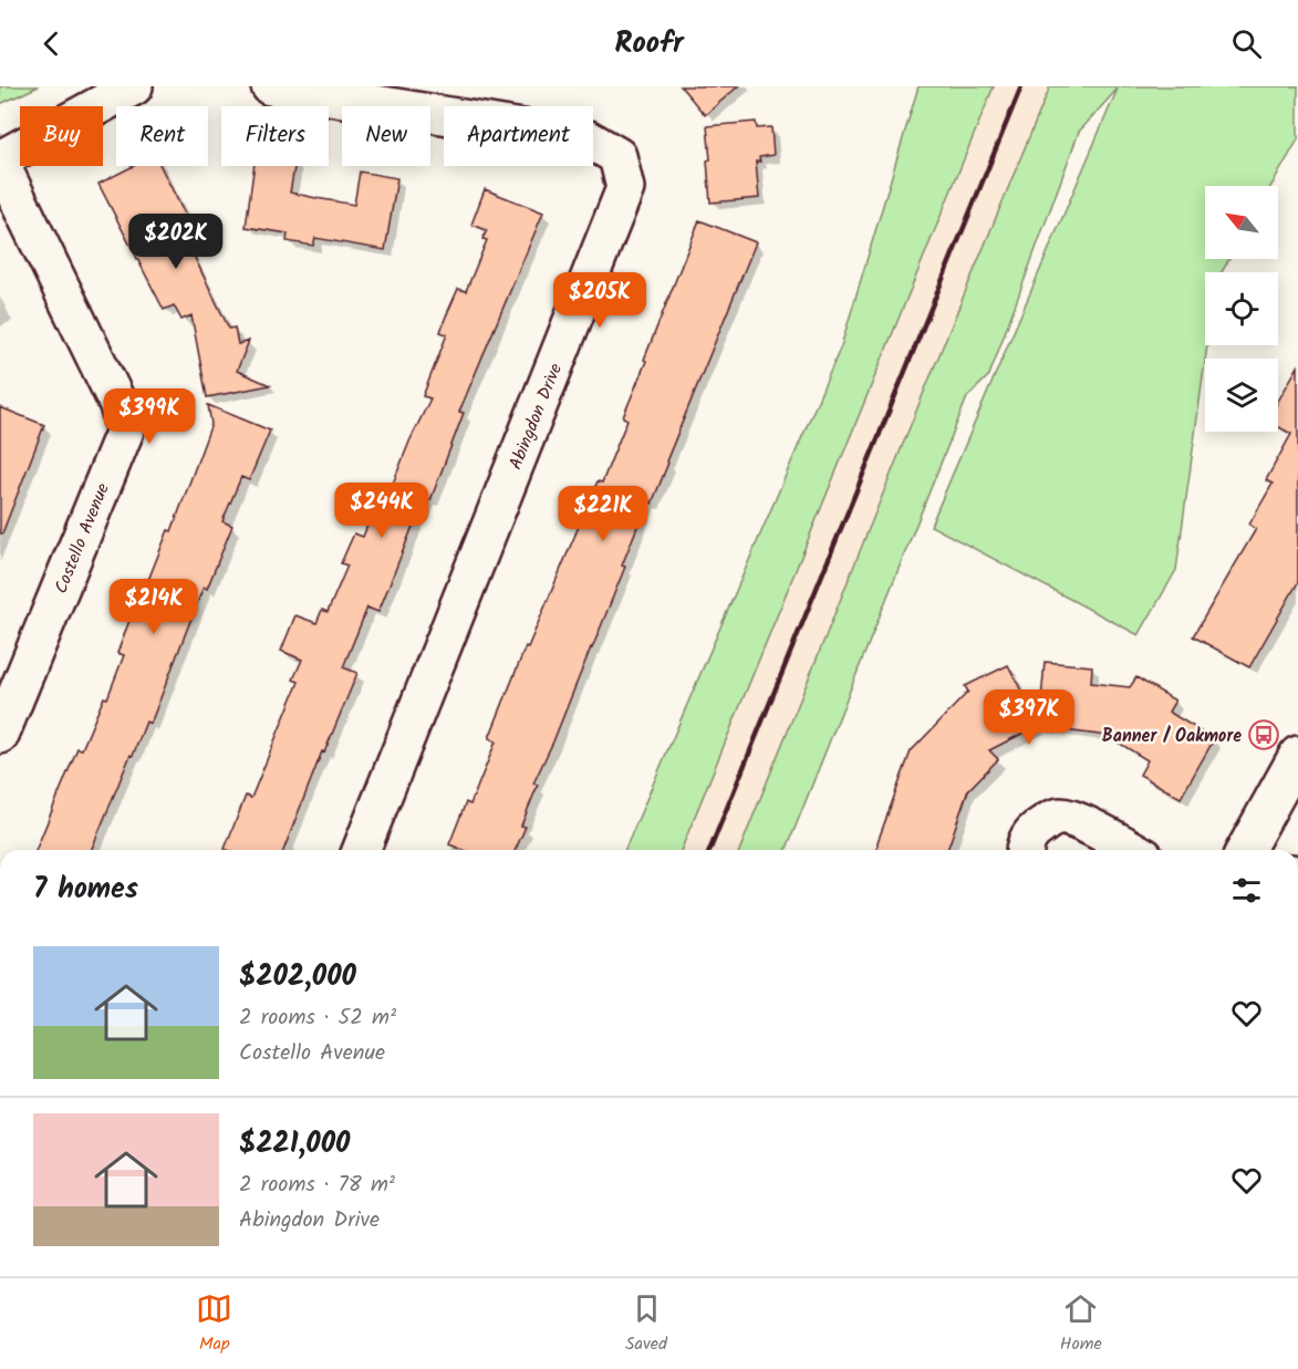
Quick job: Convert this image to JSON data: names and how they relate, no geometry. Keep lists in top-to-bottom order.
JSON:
{
  "streets": {
    "street": ["Abingdon Drive", "Costello Avenue"]
  },
  "places": {
    "bus stop": ["Banner / Oakmore"]
  },
  "north": "top left",
  "page": {
    "header": "Roofr",
    "chip": [
      "Buy",
      "Rent",
      "Filters",
      "New",
      "Apartment"
    ],
    "price": [
      "$202K",
      "$205K",
      "$399K",
      "$244K",
      "$221K",
      "$214K",
      "$397K"
    ],
    "heading": "7 homes",
    "list": [
      {
        "name": "$202,000",
        "note": "2 rooms · 52 m² · Costello Avenue"
      },
      {
        "name": "$221,000",
        "note": "2 rooms · 78 m² · Abingdon Drive"
      }
    ],
    "tabs": ["Map", "Saved", "Home"]
  }
}
